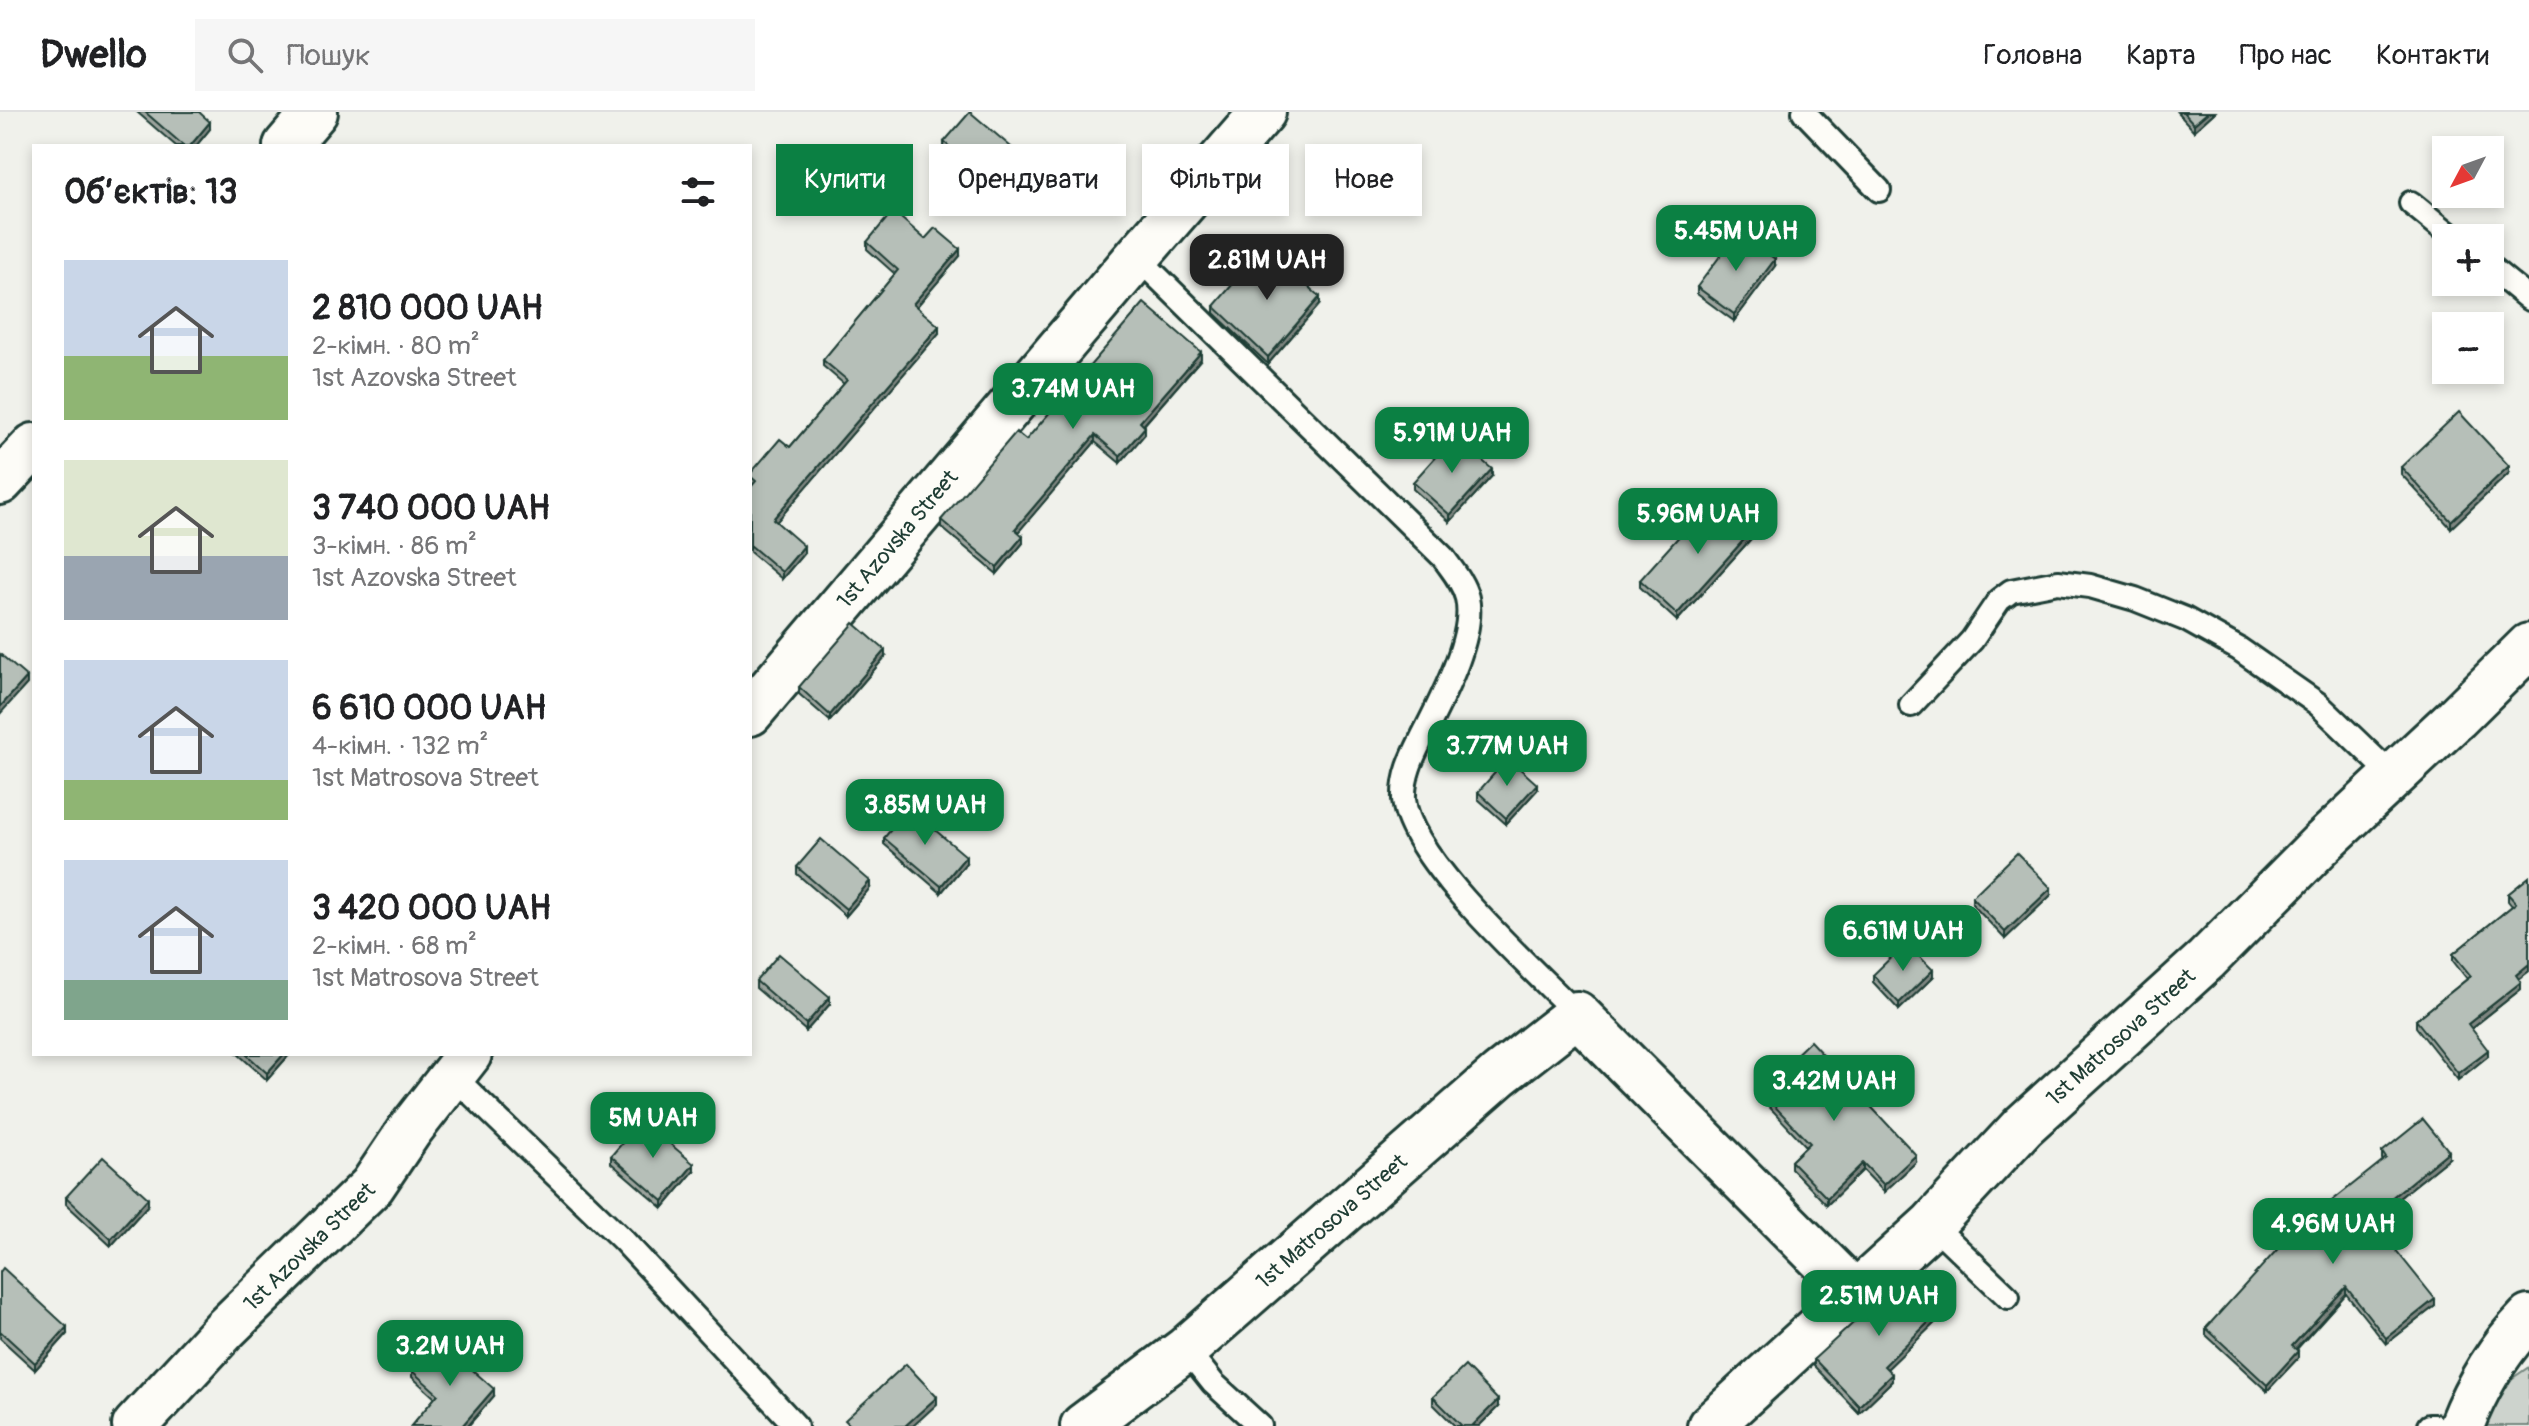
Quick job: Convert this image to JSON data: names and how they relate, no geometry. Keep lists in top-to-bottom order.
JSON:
{
  "streets": {
    "street": ["1st Azovska Street", "1st Matrosova Street"]
  },
  "north": "bottom left",
  "page": {
    "header": "Dwello",
    "search": "Пошук",
    "nav": [
      "Головна",
      "Карта",
      "Про нас",
      "Контакти"
    ],
    "map_buttons": ["+", "−"],
    "chip": [
      "Купити",
      "Орендувати",
      "Фільтри",
      "Нове"
    ],
    "heading": "Об’єктів: 13",
    "price": [
      "5.45M UAH",
      "2.81M UAH",
      "3.74M UAH",
      "5.91M UAH",
      "5.96M UAH",
      "3.77M UAH",
      "3.85M UAH",
      "6.61M UAH",
      "3.42M UAH",
      "5M UAH",
      "4.96M UAH",
      "2.51M UAH",
      "3.2M UAH"
    ],
    "list": [
      {
        "name": "2 810 000 UAH",
        "note": "2-кімн. · 80 m² · 1st Azovska Street"
      },
      {
        "name": "3 740 000 UAH",
        "note": "3-кімн. · 86 m² · 1st Azovska Street"
      },
      {
        "name": "6 610 000 UAH",
        "note": "4-кімн. · 132 m² · 1st Matrosova Street"
      },
      {
        "name": "3 420 000 UAH",
        "note": "2-кімн. · 68 m² · 1st Matrosova Street"
      }
    ]
  }
}
